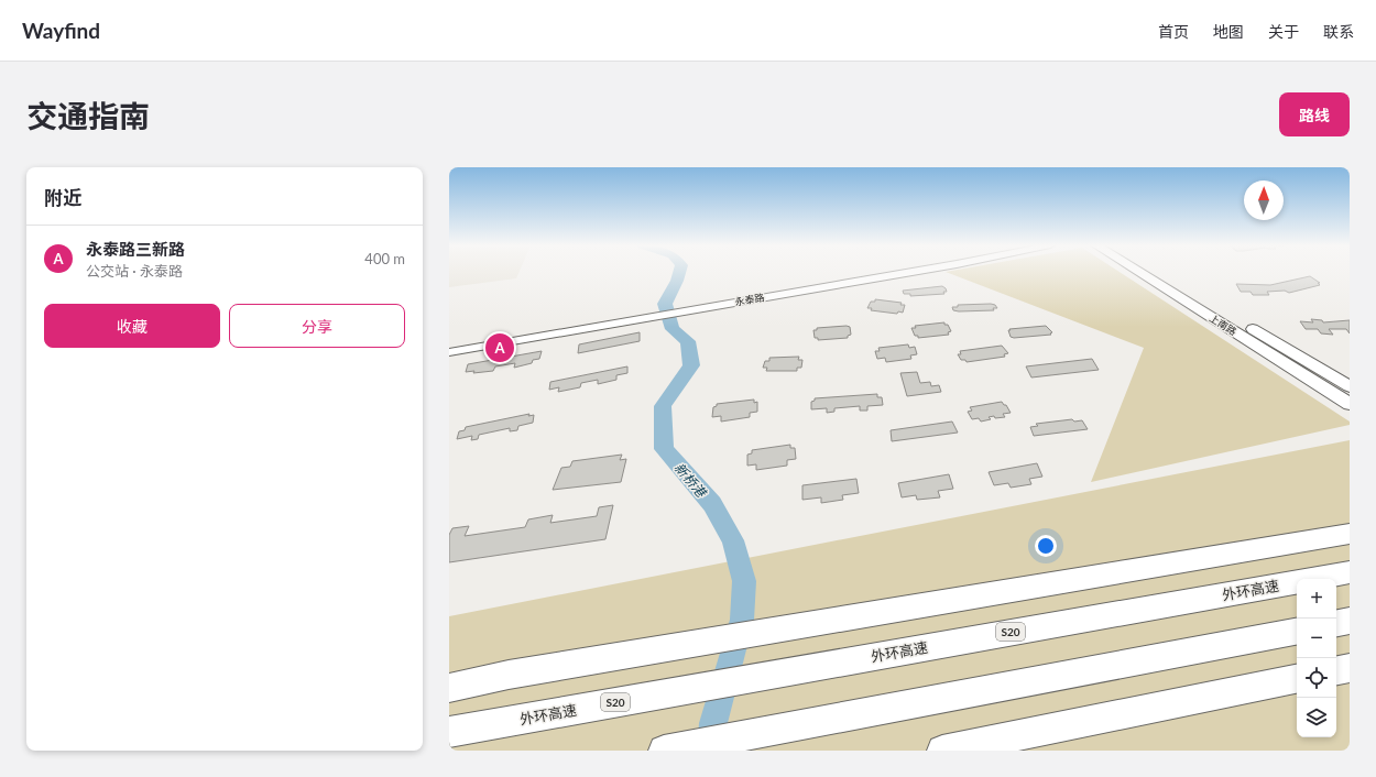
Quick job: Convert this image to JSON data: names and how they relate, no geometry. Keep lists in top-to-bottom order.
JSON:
{
  "streets": {
    "highway": ["外环高速", "S20"],
    "main road": ["上南路"],
    "street": ["永泰路"]
  },
  "water": ["新桥港"],
  "north": "top",
  "page": {
    "header": "Wayfind",
    "nav": [
      "首页",
      "地图",
      "关于",
      "联系"
    ],
    "title": "交通指南",
    "buttons": [
      "路线",
      ["收藏", "分享"]
    ],
    "heading": "附近",
    "list": [
      {
        "mark": "A",
        "name": "永泰路三新路",
        "note": "公交站 · 永泰路",
        "value": "400 m"
      }
    ],
    "pins": "A",
    "map_buttons": ["+", "−"]
  }
}
